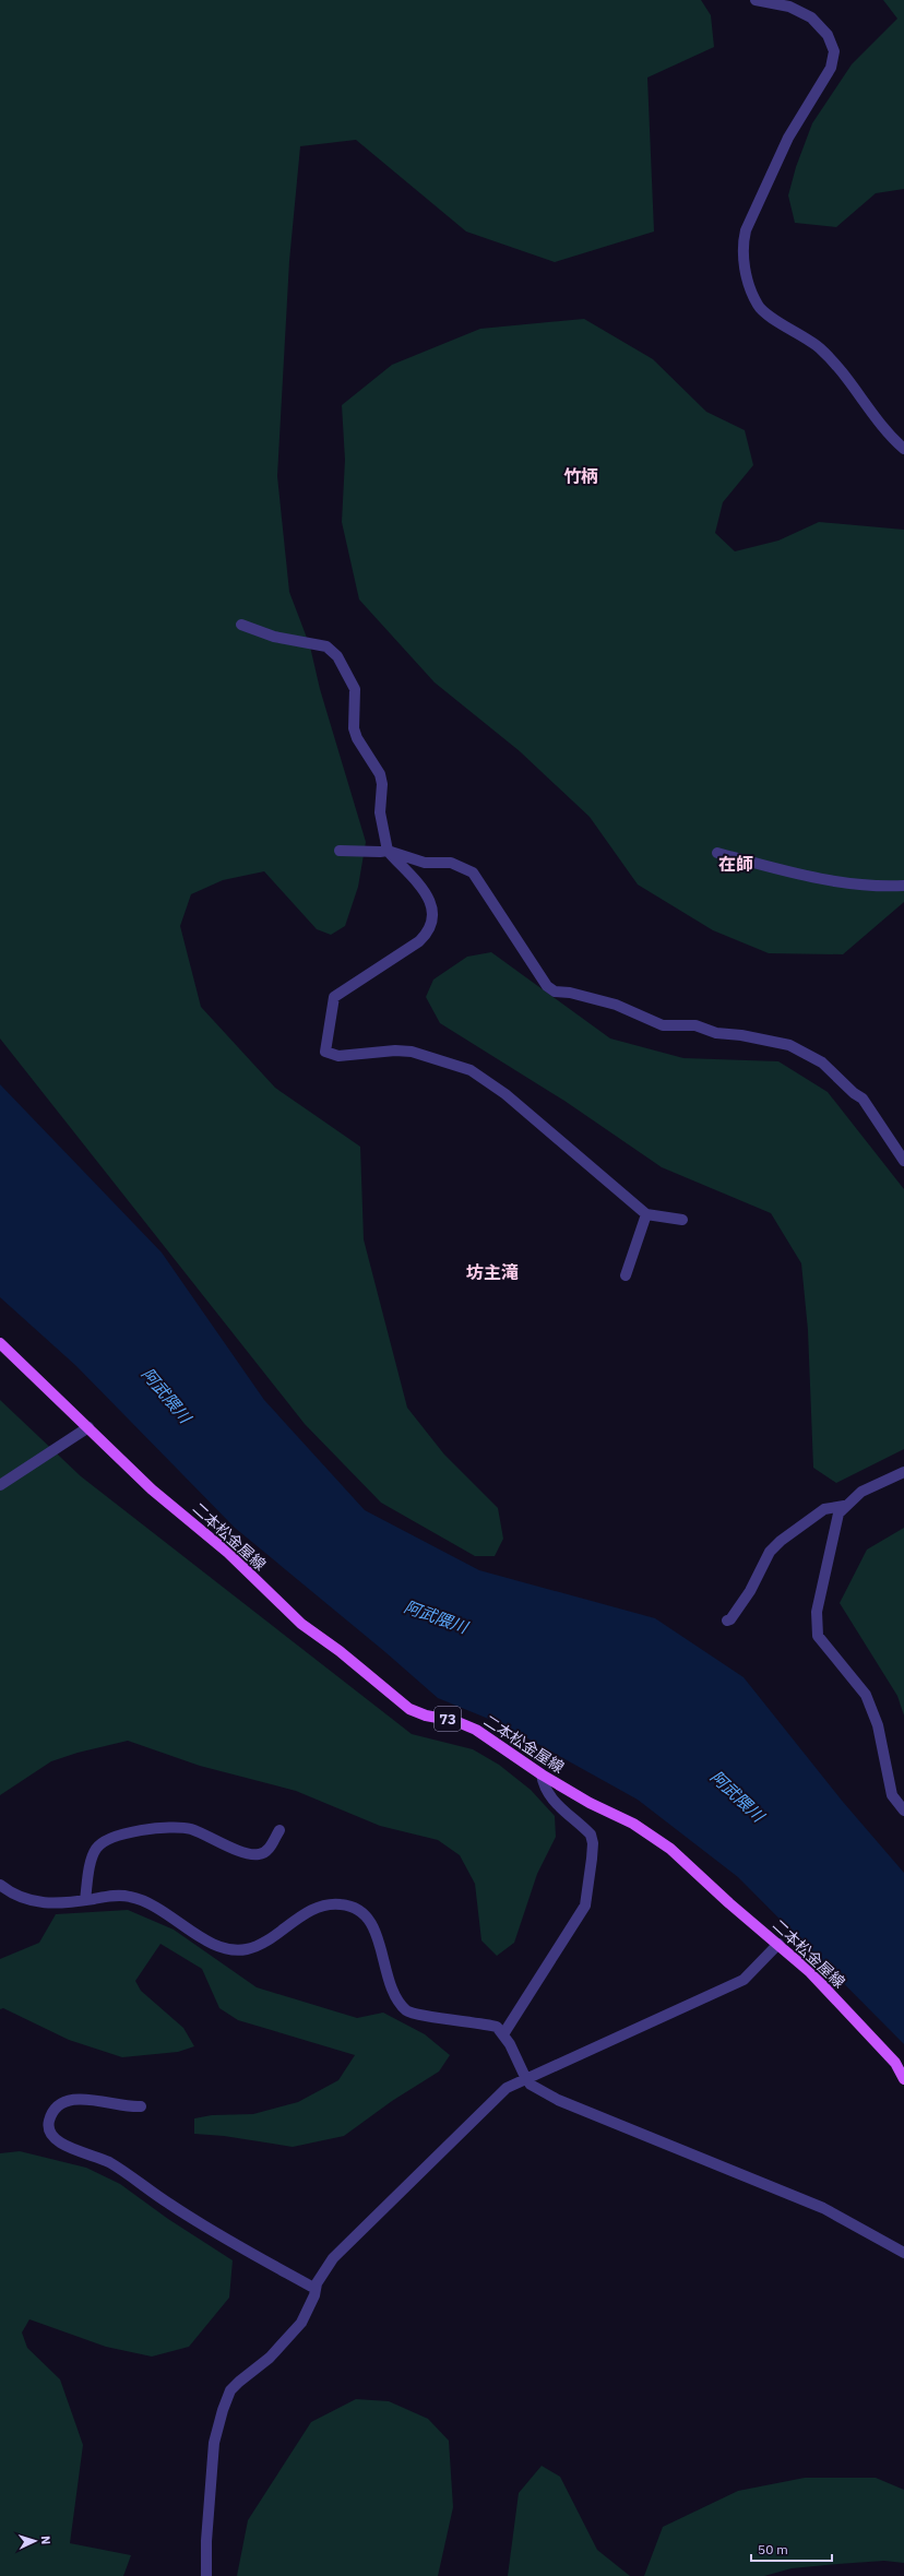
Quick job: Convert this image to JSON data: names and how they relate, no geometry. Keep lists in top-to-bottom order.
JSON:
{
  "streets": {
    "main road": ["二本松金屋線", "73"]
  },
  "districts": ["竹柄", "在師", "坊主滝"],
  "water": ["阿武隈川"],
  "scale_bar": "50 m",
  "north": "right"
}
